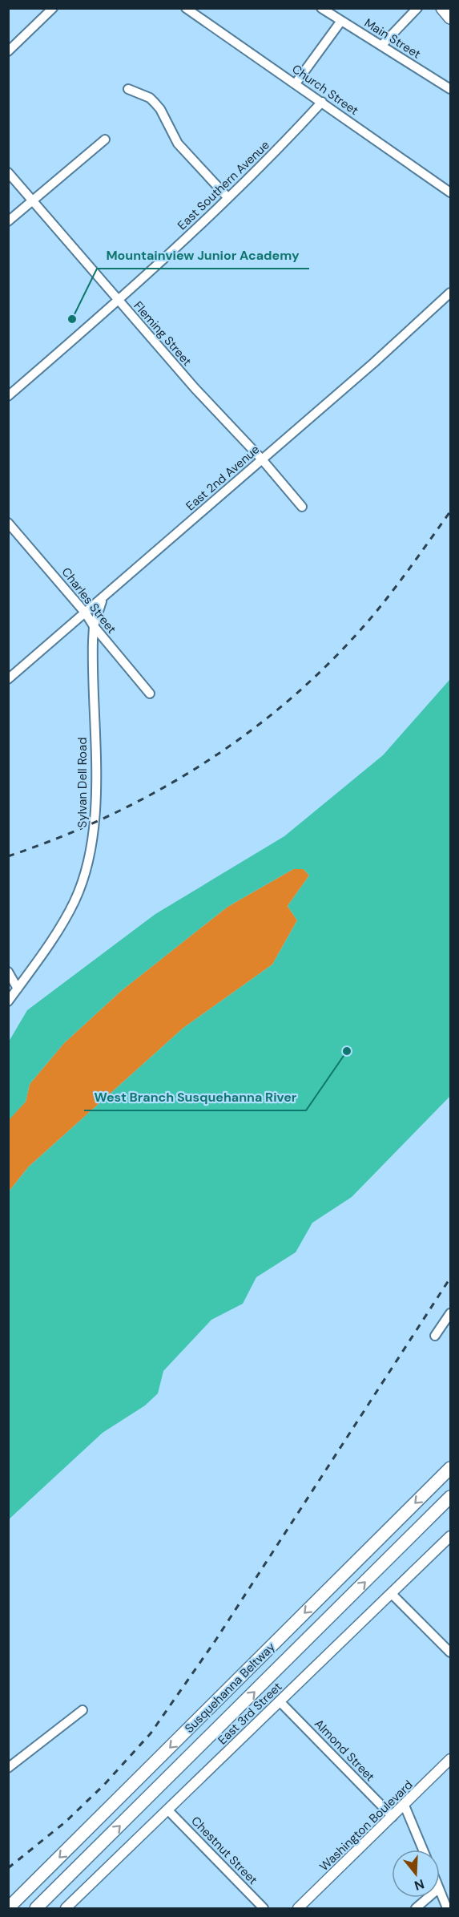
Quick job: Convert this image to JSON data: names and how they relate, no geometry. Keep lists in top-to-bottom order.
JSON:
{
  "streets": {
    "highway": ["Susquehanna Beltway"],
    "main road": ["East 3rd Street", "Washington Boulevard"],
    "street": [
      "Main Street",
      "Church Street",
      "East Southern Avenue",
      "Fleming Street",
      "East 2nd Avenue",
      "Charles Street",
      "Sylvan Dell Road",
      "Almond Street",
      "Chestnut Street"
    ]
  },
  "crossings": [
    ["Church Street", "East Southern Avenue"],
    ["East Southern Avenue", "Fleming Street"],
    ["Fleming Street", "East 2nd Avenue"],
    ["East 2nd Avenue", "Charles Street"],
    ["East 2nd Avenue", "Sylvan Dell Road"],
    ["Charles Street", "Sylvan Dell Road"],
    ["East 3rd Street", "Almond Street"],
    ["East 3rd Street", "Chestnut Street"],
    ["Almond Street", "Washington Boulevard"]
  ],
  "places": ["Mountainview Junior Academy", "West Branch Susquehanna River"],
  "north": "bottom"
}
